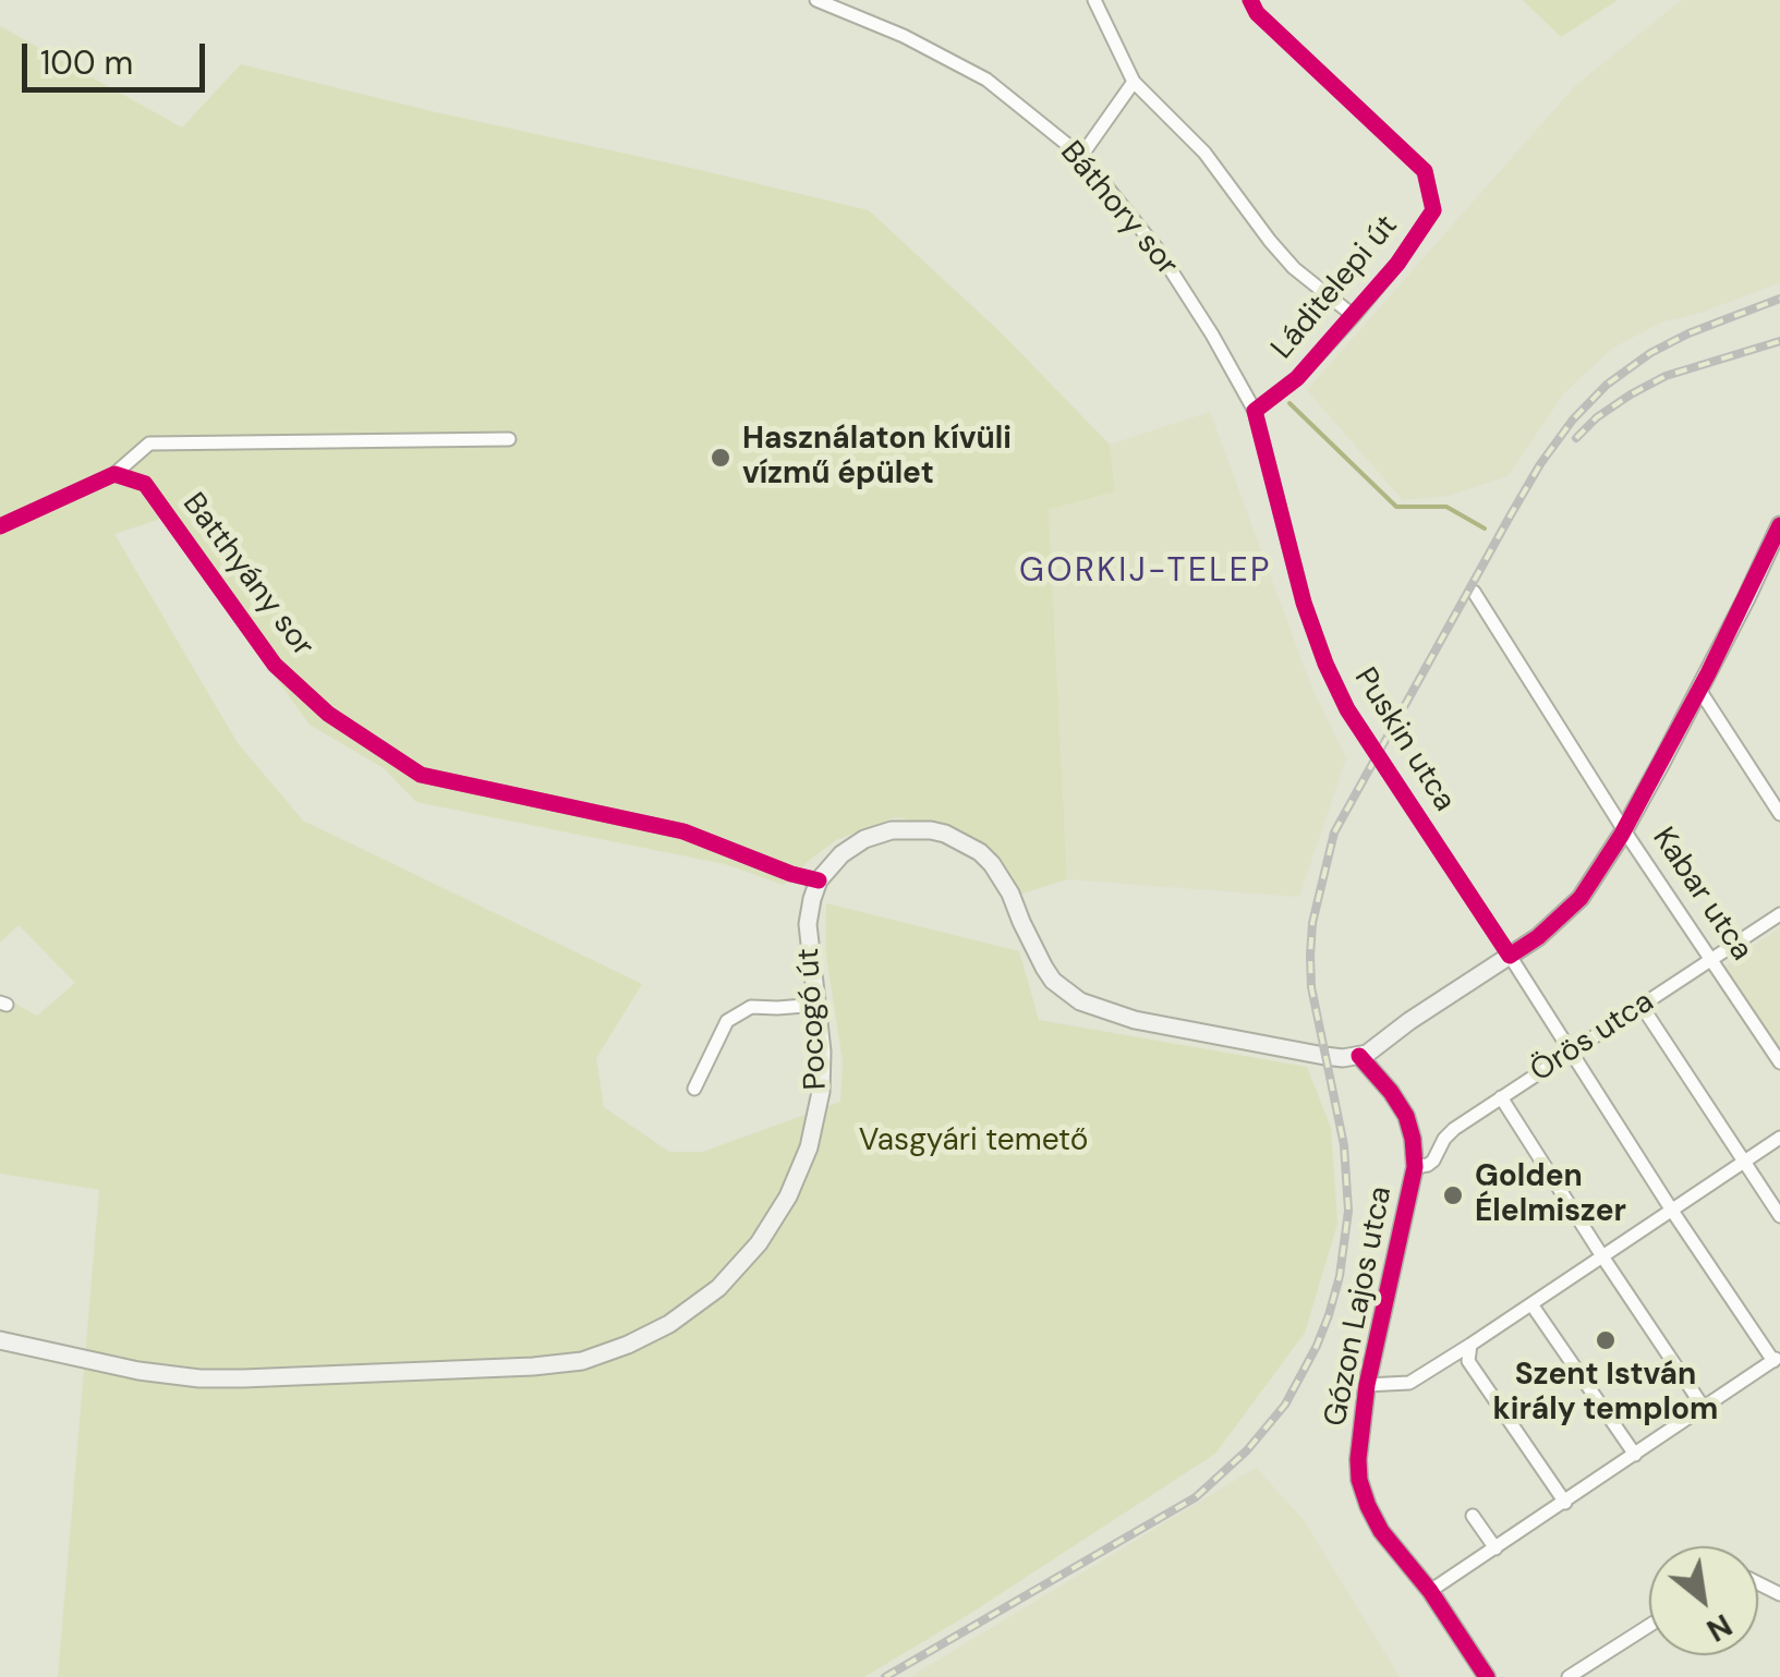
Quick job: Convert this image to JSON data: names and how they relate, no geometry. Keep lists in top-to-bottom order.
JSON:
{
  "streets": {
    "main road": ["Pocogó út"],
    "street": [
      "Báthory sor",
      "Láditelepi út",
      "Batthyány sor",
      "Puskin utca",
      "Kabar utca",
      "Örös utca",
      "Gózon Lajos utca"
    ]
  },
  "crossings": [
    ["Báthory sor", "Láditelepi út"],
    ["Báthory sor", "Puskin utca"],
    ["Láditelepi út", "Puskin utca"],
    ["Batthyány sor", "Pocogó út"],
    ["Puskin utca", "Örös utca"],
    ["Kabar utca", "Örös utca"],
    ["Örös utca", "Gózon Lajos utca"]
  ],
  "districts": ["GORKIJ-TELEP"],
  "parks": ["Vasgyári temető"],
  "places": ["Használaton kívüli vízmű épület", "Golden Élelmiszer", "Szent István király templom"],
  "scale_bar": "100 m",
  "north": "bottom right"
}
